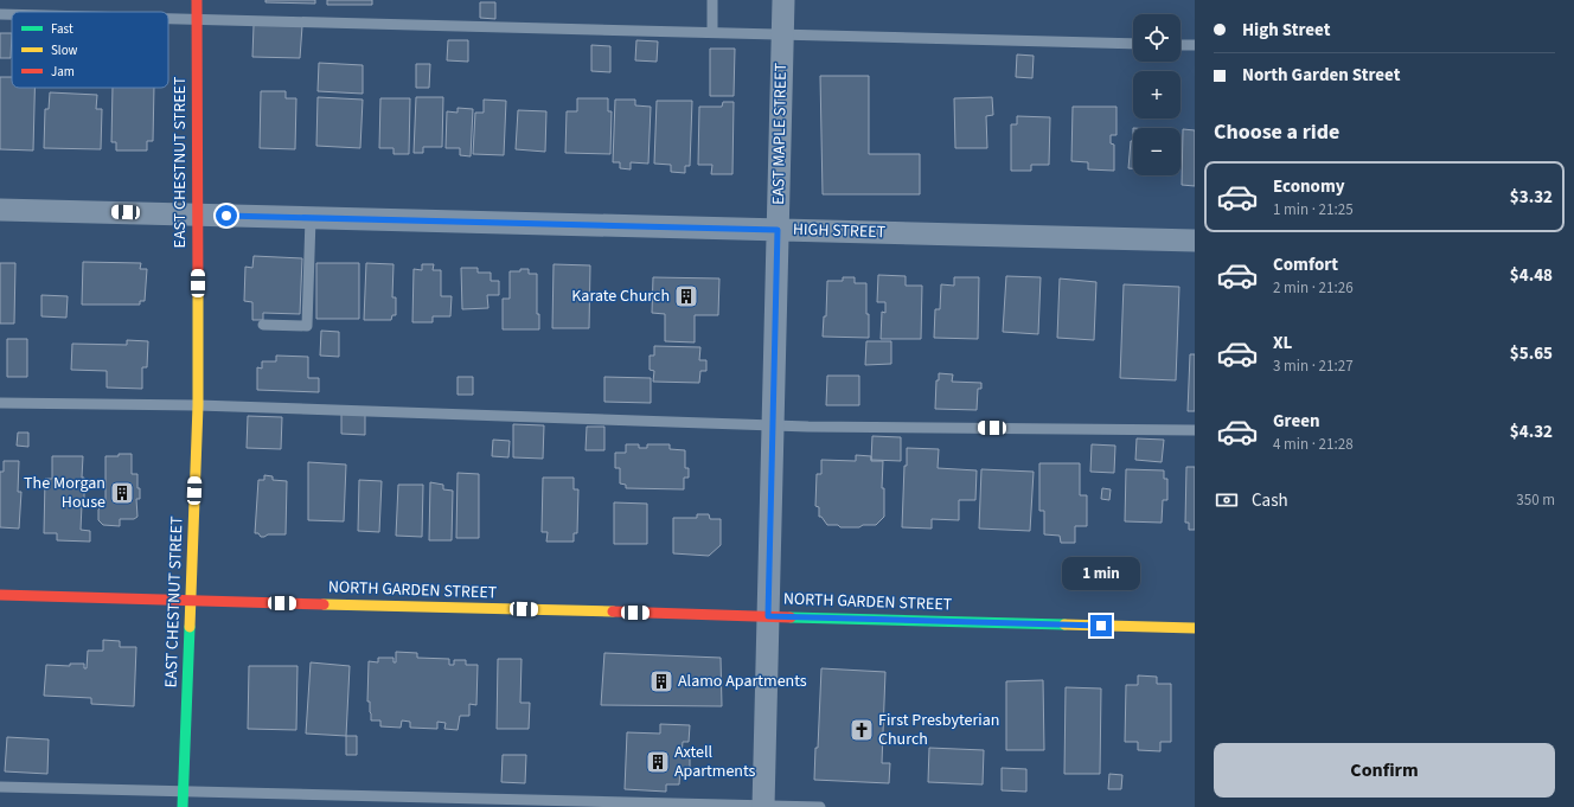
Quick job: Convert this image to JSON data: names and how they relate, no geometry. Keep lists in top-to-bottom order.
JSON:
{
  "streets": {
    "street": [
      "EAST MAPLE STREET",
      "EAST CHESTNUT STREET",
      "HIGH STREET",
      "NORTH GARDEN STREET"
    ]
  },
  "crossings": [
    ["EAST MAPLE STREET", "HIGH STREET"],
    ["EAST MAPLE STREET", "NORTH GARDEN STREET"],
    ["EAST CHESTNUT STREET", "HIGH STREET"],
    ["EAST CHESTNUT STREET", "NORTH GARDEN STREET"]
  ],
  "places": {
    "building": [
      "Karate Church",
      "The Morgan House",
      "Alamo Apartments",
      "Axtell Apartments"
    ],
    "church": ["First Presbyterian Church"]
  },
  "legend": ["Fast", "Slow", "Jam"],
  "page": {
    "banner": ["High Street", "North Garden Street"],
    "map_buttons": ["+", "−"],
    "heading": "Choose a ride",
    "list": [
      {
        "name": "Economy",
        "note": "1 min · 21:25",
        "value": "$3.32"
      },
      {
        "name": "Comfort",
        "note": "2 min · 21:26",
        "value": "$4.48"
      },
      {
        "name": "XL",
        "note": "3 min · 21:27",
        "value": "$5.65"
      },
      {
        "name": "Green",
        "note": "4 min · 21:28",
        "value": "$4.32"
      }
    ],
    "pay": ["Cash", "350 m"],
    "bubble": "1 min",
    "buttons": "Confirm"
  }
}
